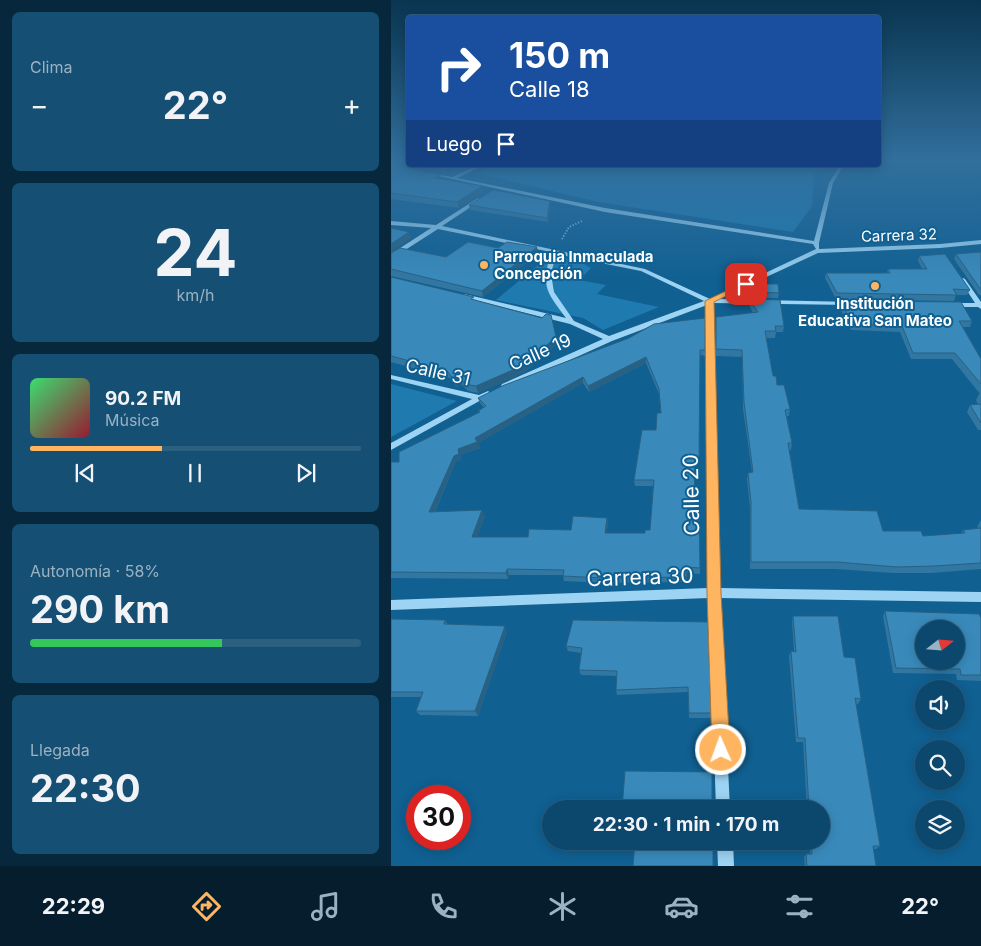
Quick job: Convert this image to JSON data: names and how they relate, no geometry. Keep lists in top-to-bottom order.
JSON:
{
  "streets": {
    "street": [
      "Carrera 32",
      "Calle 19",
      "Calle 31",
      "Calle 20",
      "Carrera 30"
    ]
  },
  "crossings": [
    ["Carrera 32", "Calle 19"],
    ["Calle 19", "Calle 31"],
    ["Calle 19", "Calle 20"],
    ["Calle 20", "Carrera 30"]
  ],
  "places": ["Parroquia Inmaculada Concepción", "Institución Educativa San Mateo"],
  "north": "right",
  "page": {
    "tile": [
      "Clima",
      ["24", "km/h"],
      ["Autonomía · 58%", "290 km"],
      ["Llegada", "22:30"]
    ],
    "turn": ["150 m", "Calle 18"],
    "heat": ["−", "22°", "+"],
    "then": "Luego",
    "song": ["90.2 FM", "Música"],
    "limit": "30",
    "trip": "22:30 · 1 min · 170 m",
    "tabs": ["22:29", "22°"]
  }
}
